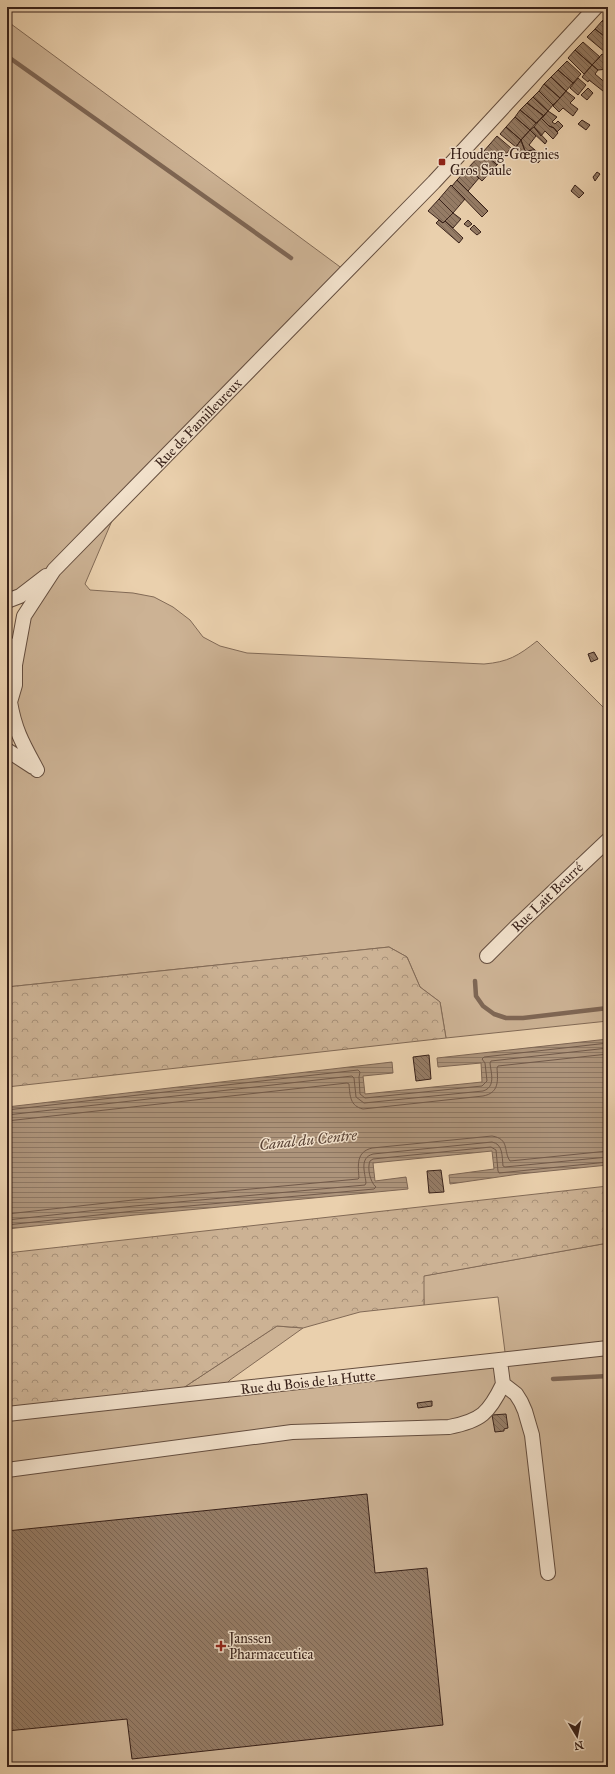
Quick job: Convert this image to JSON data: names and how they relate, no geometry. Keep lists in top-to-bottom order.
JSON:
{
  "streets": {
    "street": ["Rue de Familleureux", "Rue Lait Beurré", "Rue du Bois de la Hutte"]
  },
  "water": ["Canal du Centre"],
  "places": {
    "transit": ["Houdeng-Gœgnies Gros Saule"],
    "health": ["Janssen Pharmaceutica"]
  },
  "north": "bottom"
}
